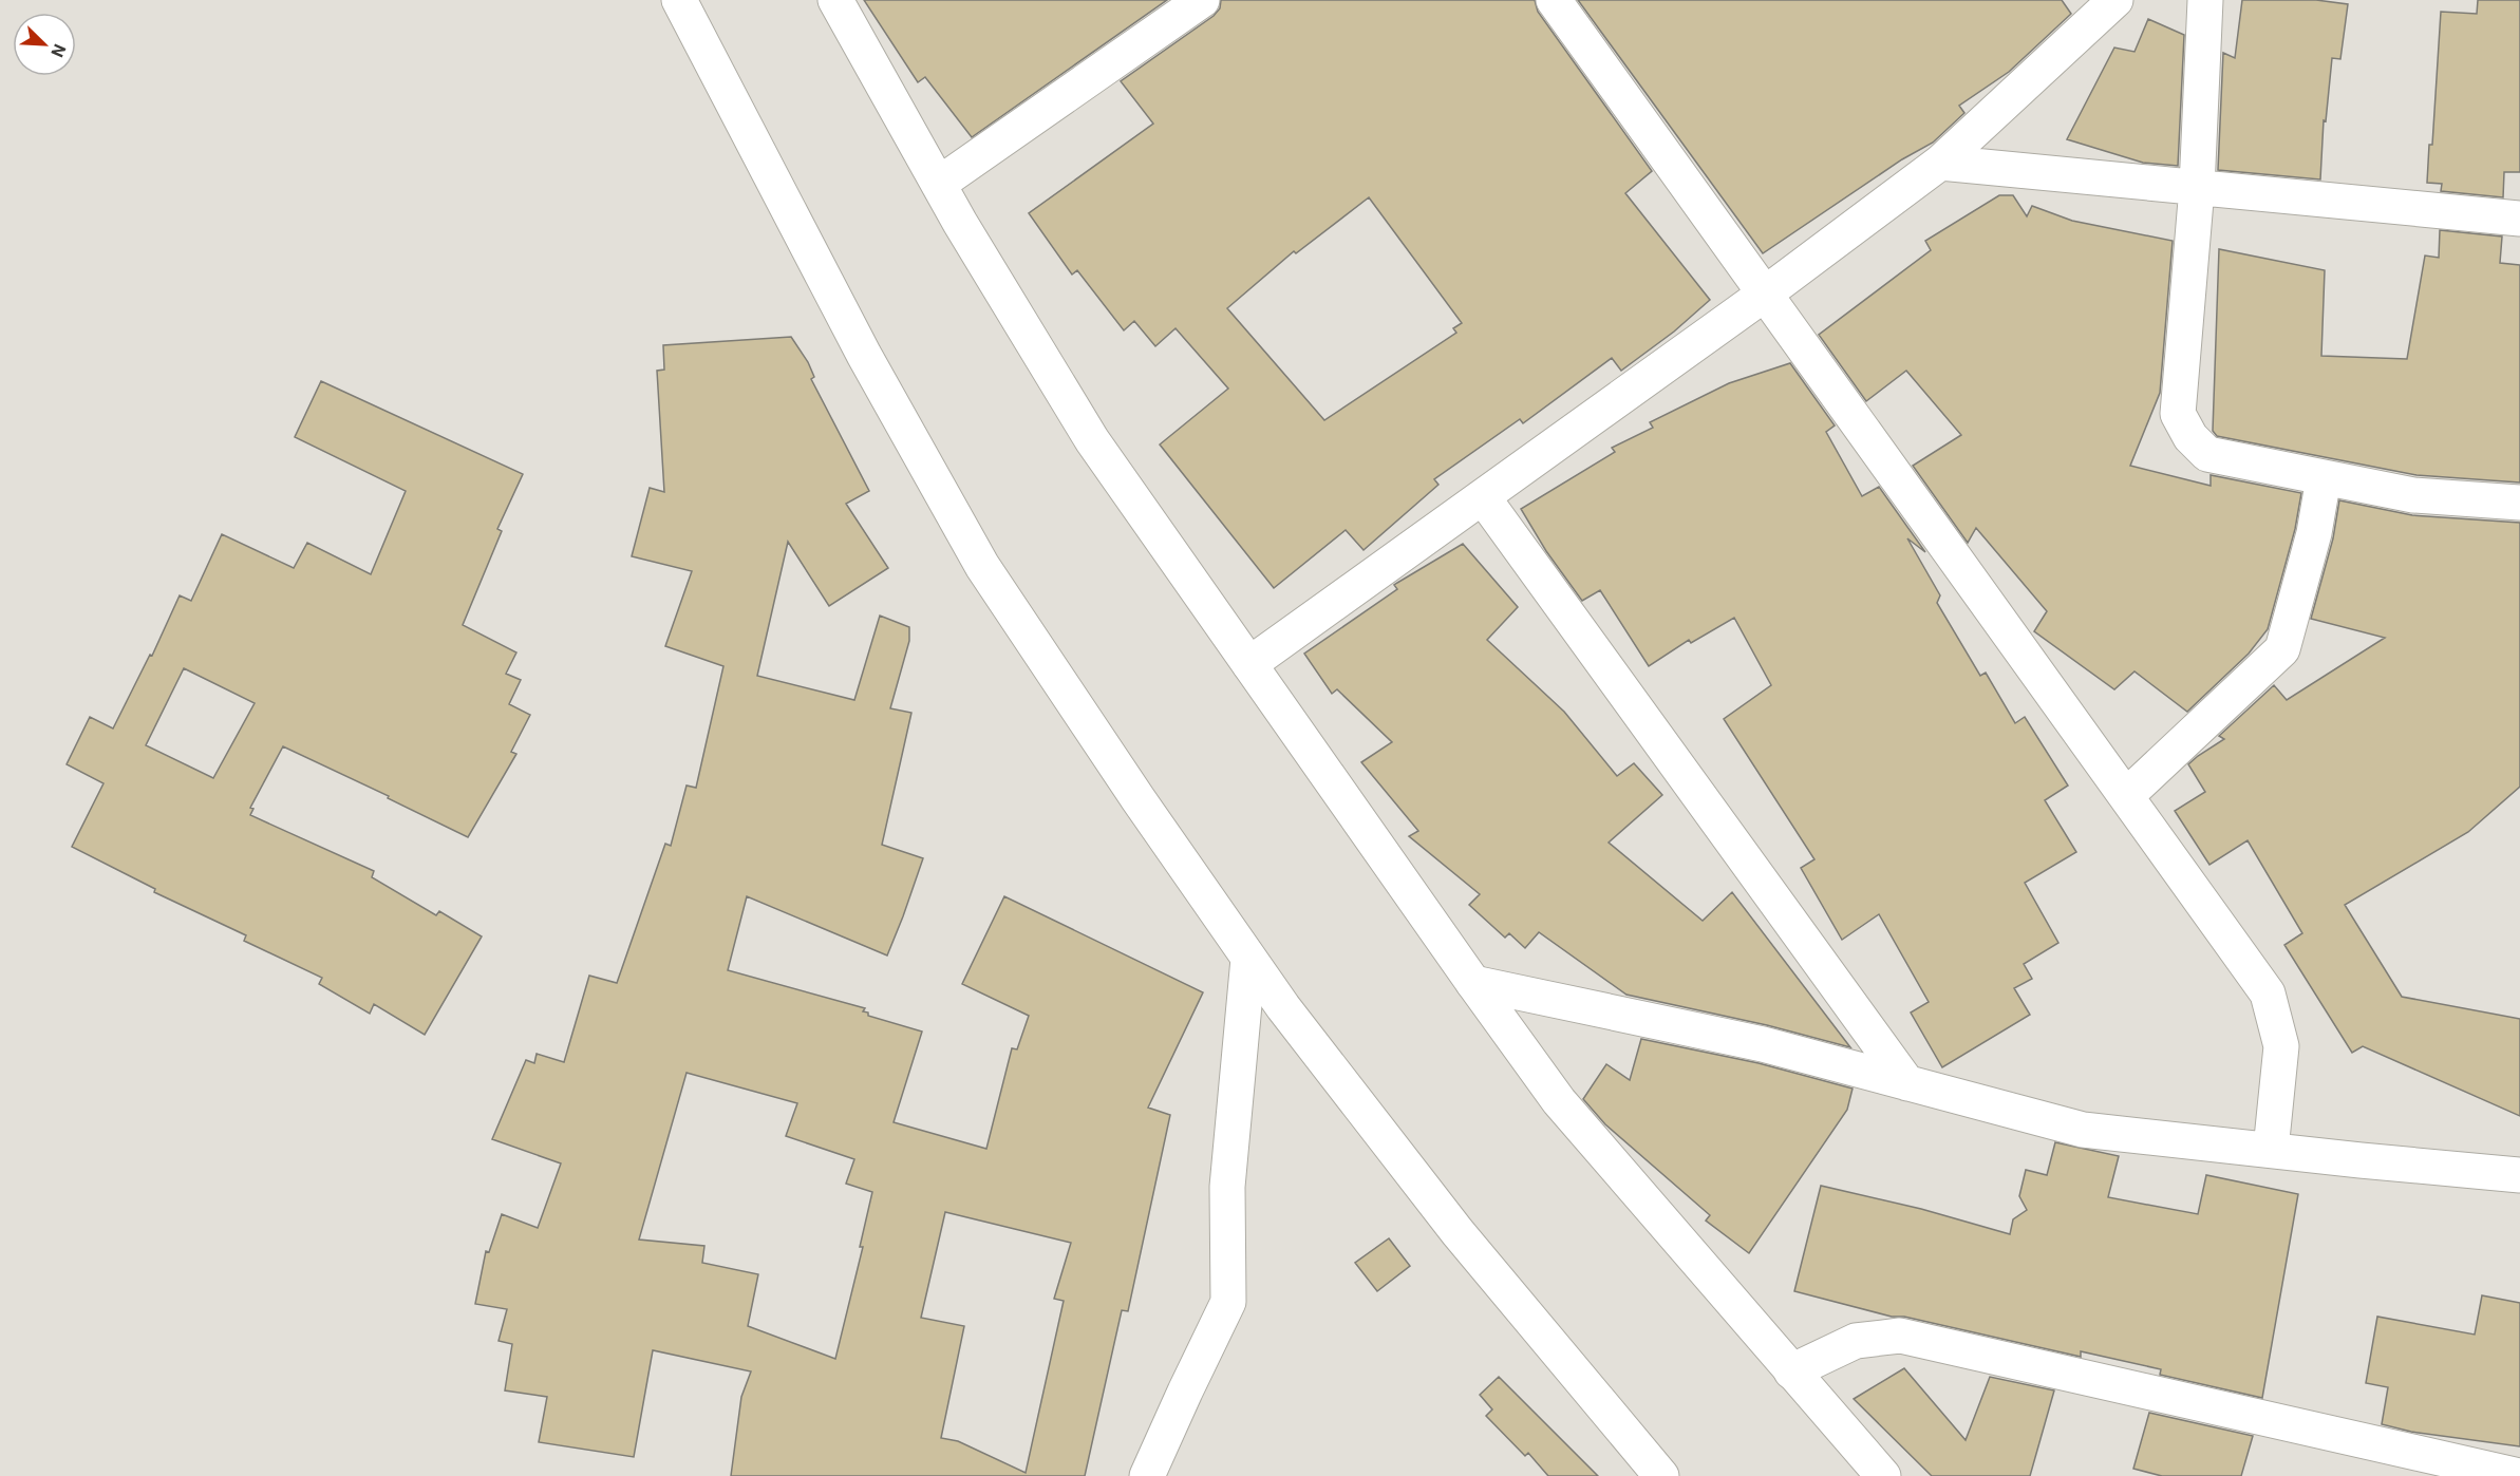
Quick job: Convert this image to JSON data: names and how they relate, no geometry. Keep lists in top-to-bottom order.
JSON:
{
  "north": "bottom right"
}
